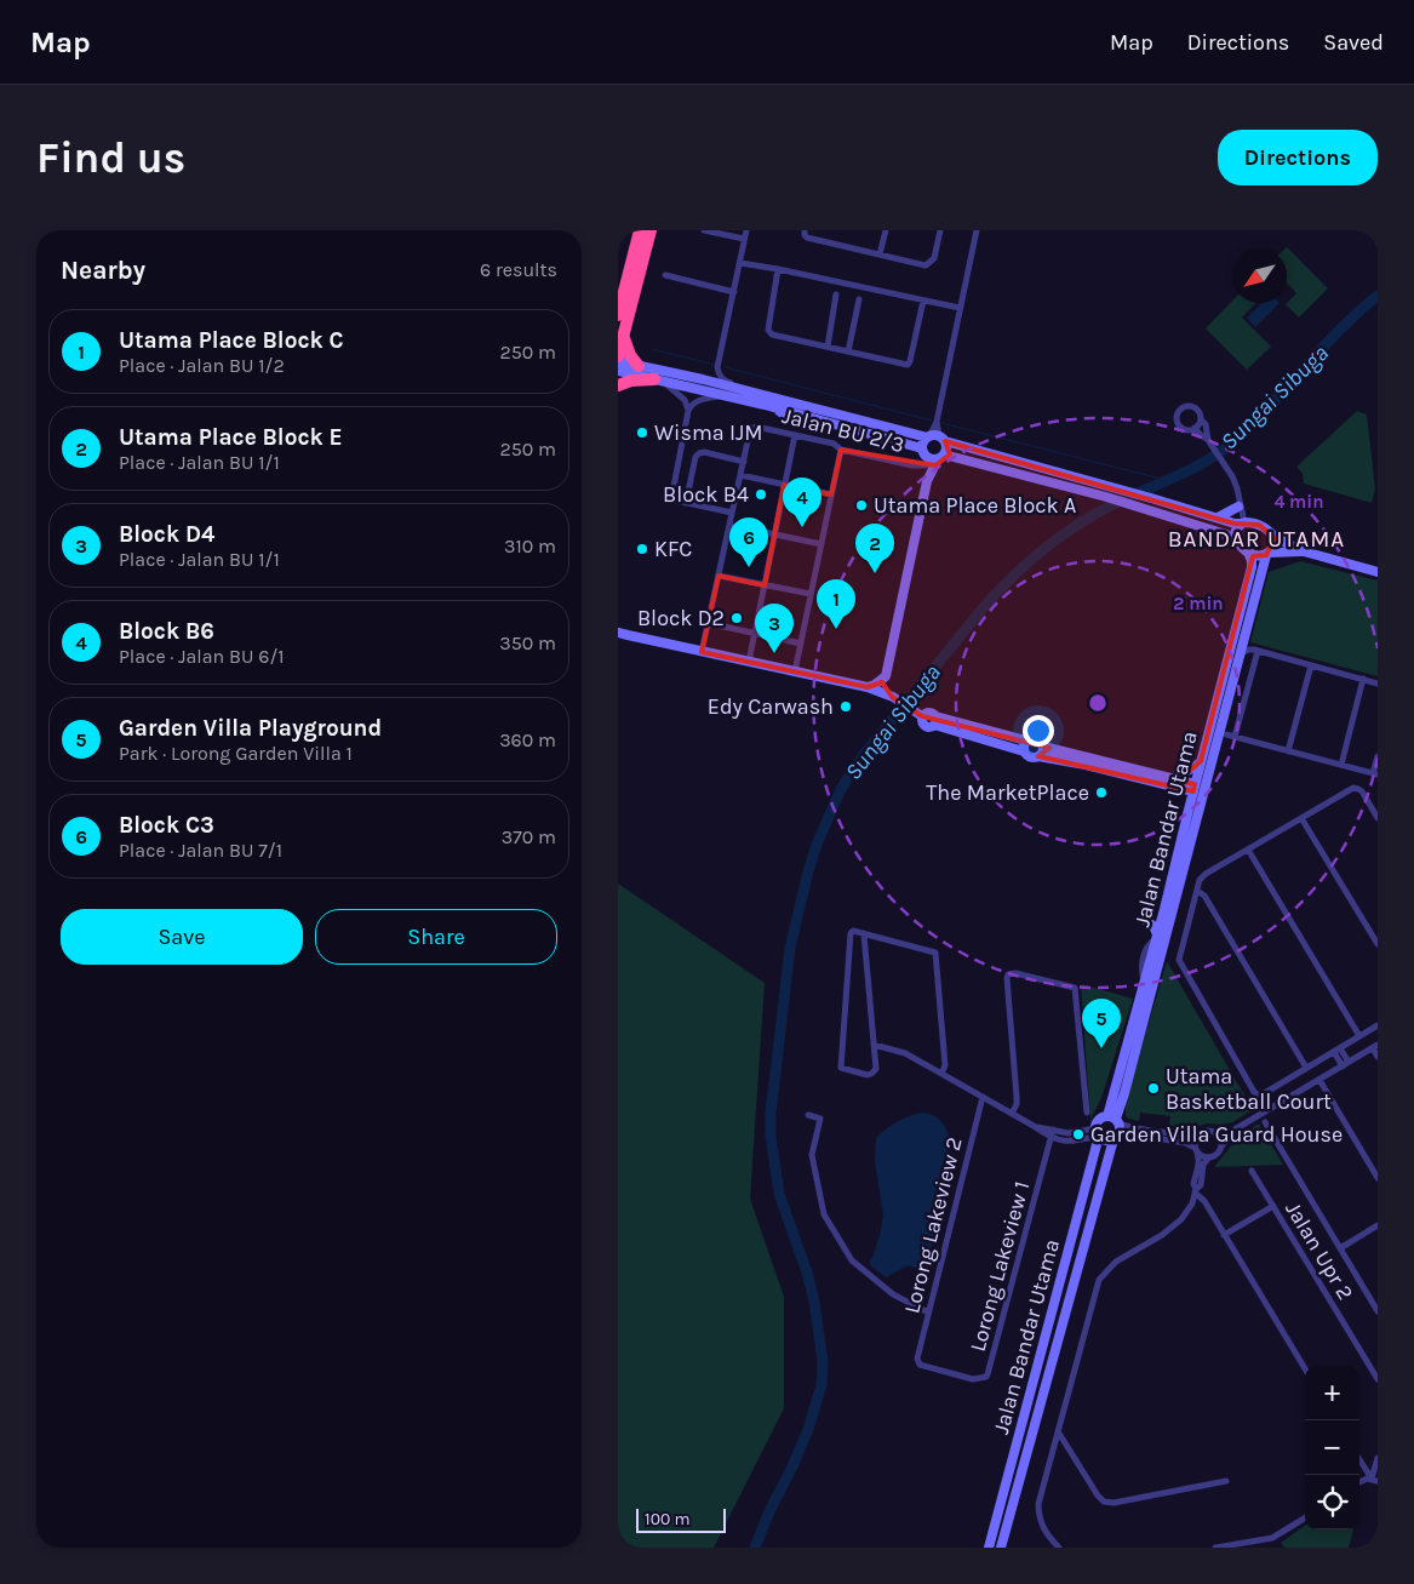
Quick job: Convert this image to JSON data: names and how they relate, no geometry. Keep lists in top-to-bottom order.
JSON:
{
  "streets": {
    "street": [
      "Jalan BU 2/3",
      "Jalan Bandar Utama",
      "Lorong Lakeview 2",
      "Jalan Upr 2",
      "Lorong Lakeview 1"
    ]
  },
  "crossings": [
    ["Lorong Lakeview 2", "Lorong Lakeview 1"]
  ],
  "districts": ["BANDAR UTAMA"],
  "water": ["Sungai Sibuga"],
  "places": [
    "Wisma IJM",
    "Block B4",
    "Utama Place Block A",
    "KFC",
    "Block D2",
    "Edy Carwash",
    "The MarketPlace",
    "Utama Basketball Court",
    "Garden Villa Guard House"
  ],
  "scale_bar": "100 m",
  "north": "bottom left",
  "page": {
    "header": "Map",
    "nav": ["Map", "Directions", "Saved"],
    "buttons": [
      "Directions",
      ["Save", "Share"]
    ],
    "title": "Find us",
    "heading": ["Nearby", "6 results"],
    "list": [
      {
        "mark": "1",
        "name": "Utama Place Block C",
        "note": "Place · Jalan BU 1/2",
        "value": "250 m"
      },
      {
        "mark": "2",
        "name": "Utama Place Block E",
        "note": "Place · Jalan BU 1/1",
        "value": "250 m"
      },
      {
        "mark": "3",
        "name": "Block D4",
        "note": "Place · Jalan BU 1/1",
        "value": "310 m"
      },
      {
        "mark": "4",
        "name": "Block B6",
        "note": "Place · Jalan BU 6/1",
        "value": "350 m"
      },
      {
        "mark": "5",
        "name": "Garden Villa Playground",
        "note": "Park · Lorong Garden Villa 1",
        "value": "360 m"
      },
      {
        "mark": "6",
        "name": "Block C3",
        "note": "Place · Jalan BU 7/1",
        "value": "370 m"
      }
    ],
    "pins": [
      "4",
      "6",
      "2",
      "1",
      "3",
      "5"
    ],
    "map_buttons": ["+", "−"],
    "scale": "100 m"
  },
  "rings": ["4 min", "2 min"]
}
